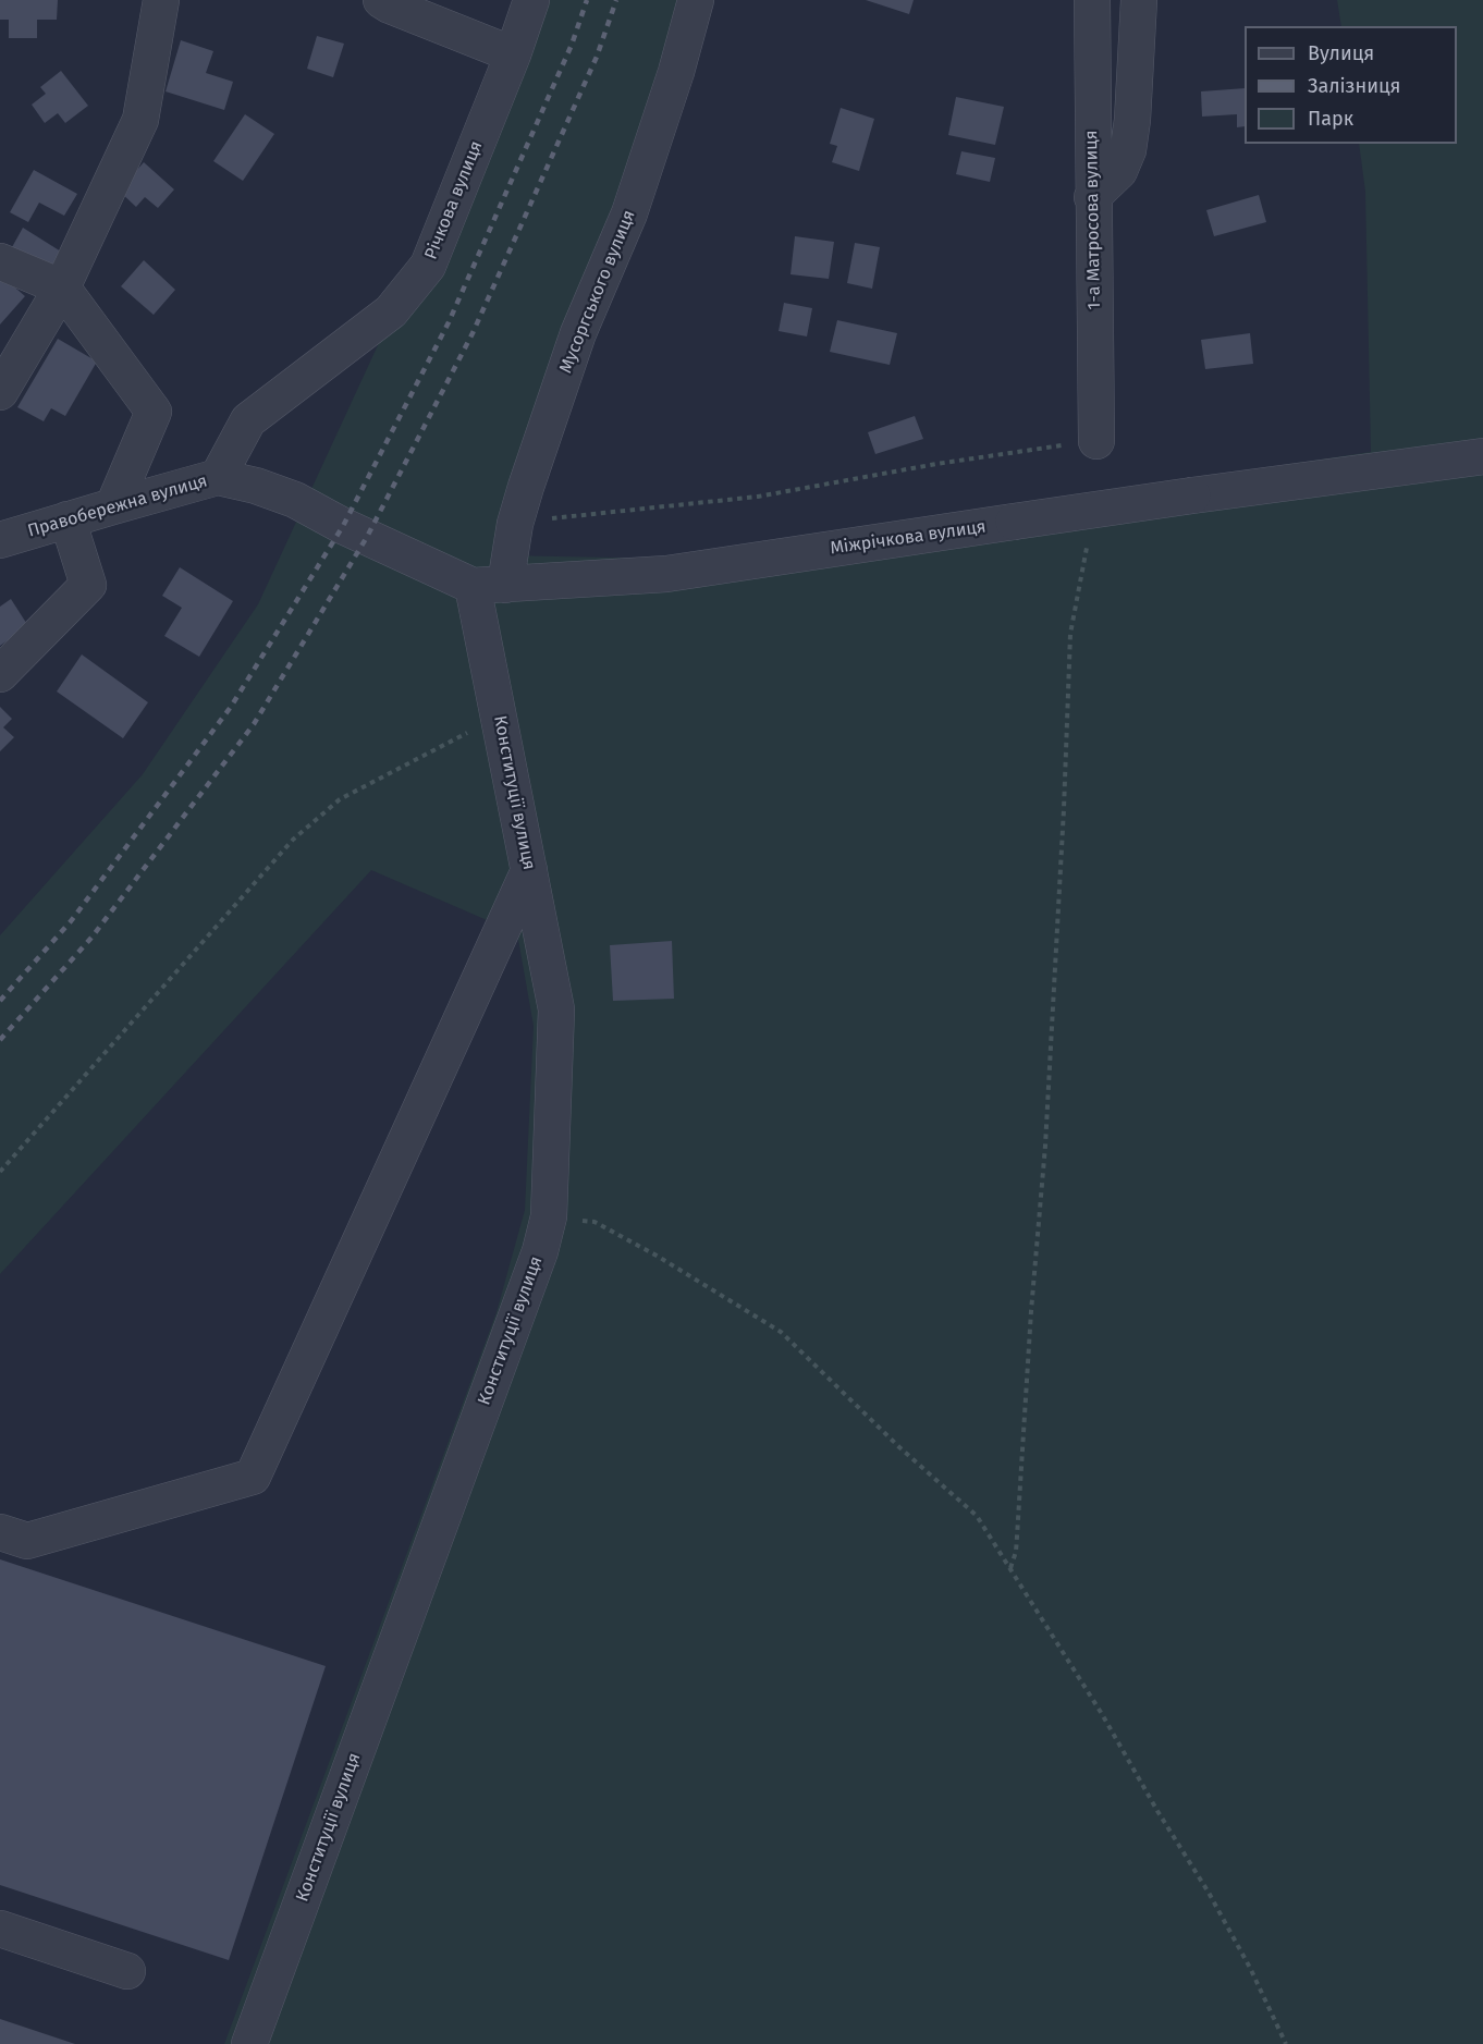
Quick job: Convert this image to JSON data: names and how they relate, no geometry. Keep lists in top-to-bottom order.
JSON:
{
  "streets": {
    "street": [
      "Річкова вулиця",
      "1-а Матросова вулиця",
      "Мусоргського вулиця",
      "Правобережна вулиця",
      "Міжрічкова вулиця",
      "Конституції вулиця"
    ]
  },
  "crossings": [
    ["Річкова вулиця", "Правобережна вулиця"],
    ["Мусоргського вулиця", "Міжрічкова вулиця"],
    ["Мусоргського вулиця", "Конституції вулиця"],
    ["Правобережна вулиця", "Міжрічкова вулиця"],
    ["Міжрічкова вулиця", "Конституції вулиця"]
  ],
  "legend": ["Вулиця", "Залізниця", "Парк"]
}
